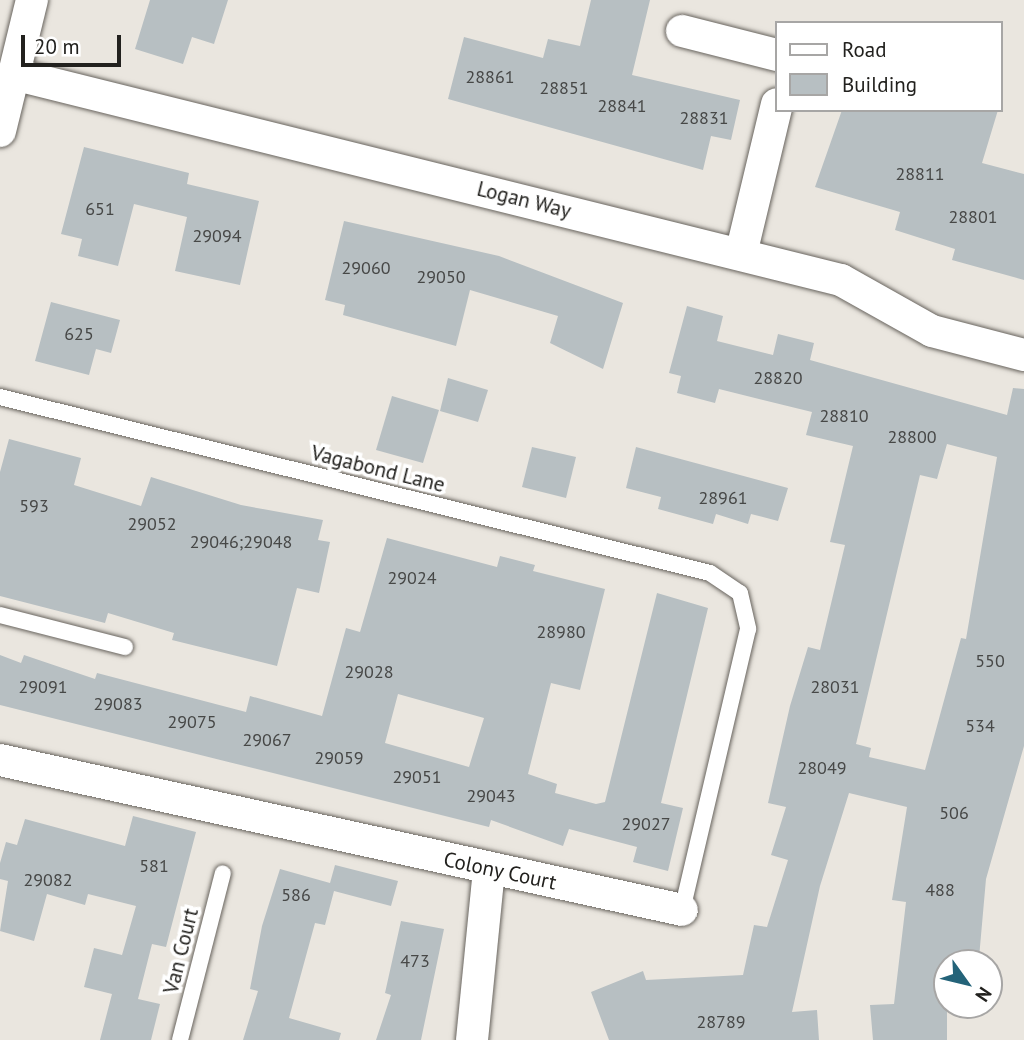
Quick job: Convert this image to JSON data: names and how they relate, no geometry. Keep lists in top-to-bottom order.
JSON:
{
  "streets": {
    "street": ["Logan Way", "Colony Court"],
    "lane": ["Vagabond Lane", "Van Court"]
  },
  "crossings": [
    ["Vagabond Lane", "Colony Court"]
  ],
  "house_numbers": [
    "28861",
    "28851",
    "28841",
    "28831",
    "28811",
    "651",
    "28801",
    "29094",
    "29060",
    "29050",
    "625",
    "28820",
    "28810",
    "28800",
    "28961",
    "593",
    "29052",
    "29046;29048",
    "29024",
    "28980",
    "550",
    "29028",
    "29091",
    "28031",
    "29083",
    "29075",
    "534",
    "29067",
    "29059",
    "28049",
    "29051",
    "29043",
    "506",
    "29027",
    "581",
    "29082",
    "488",
    "586",
    "473",
    "28789"
  ],
  "legend": ["Road", "Building"],
  "scale_bar": "20 m",
  "north": "bottom right"
}
